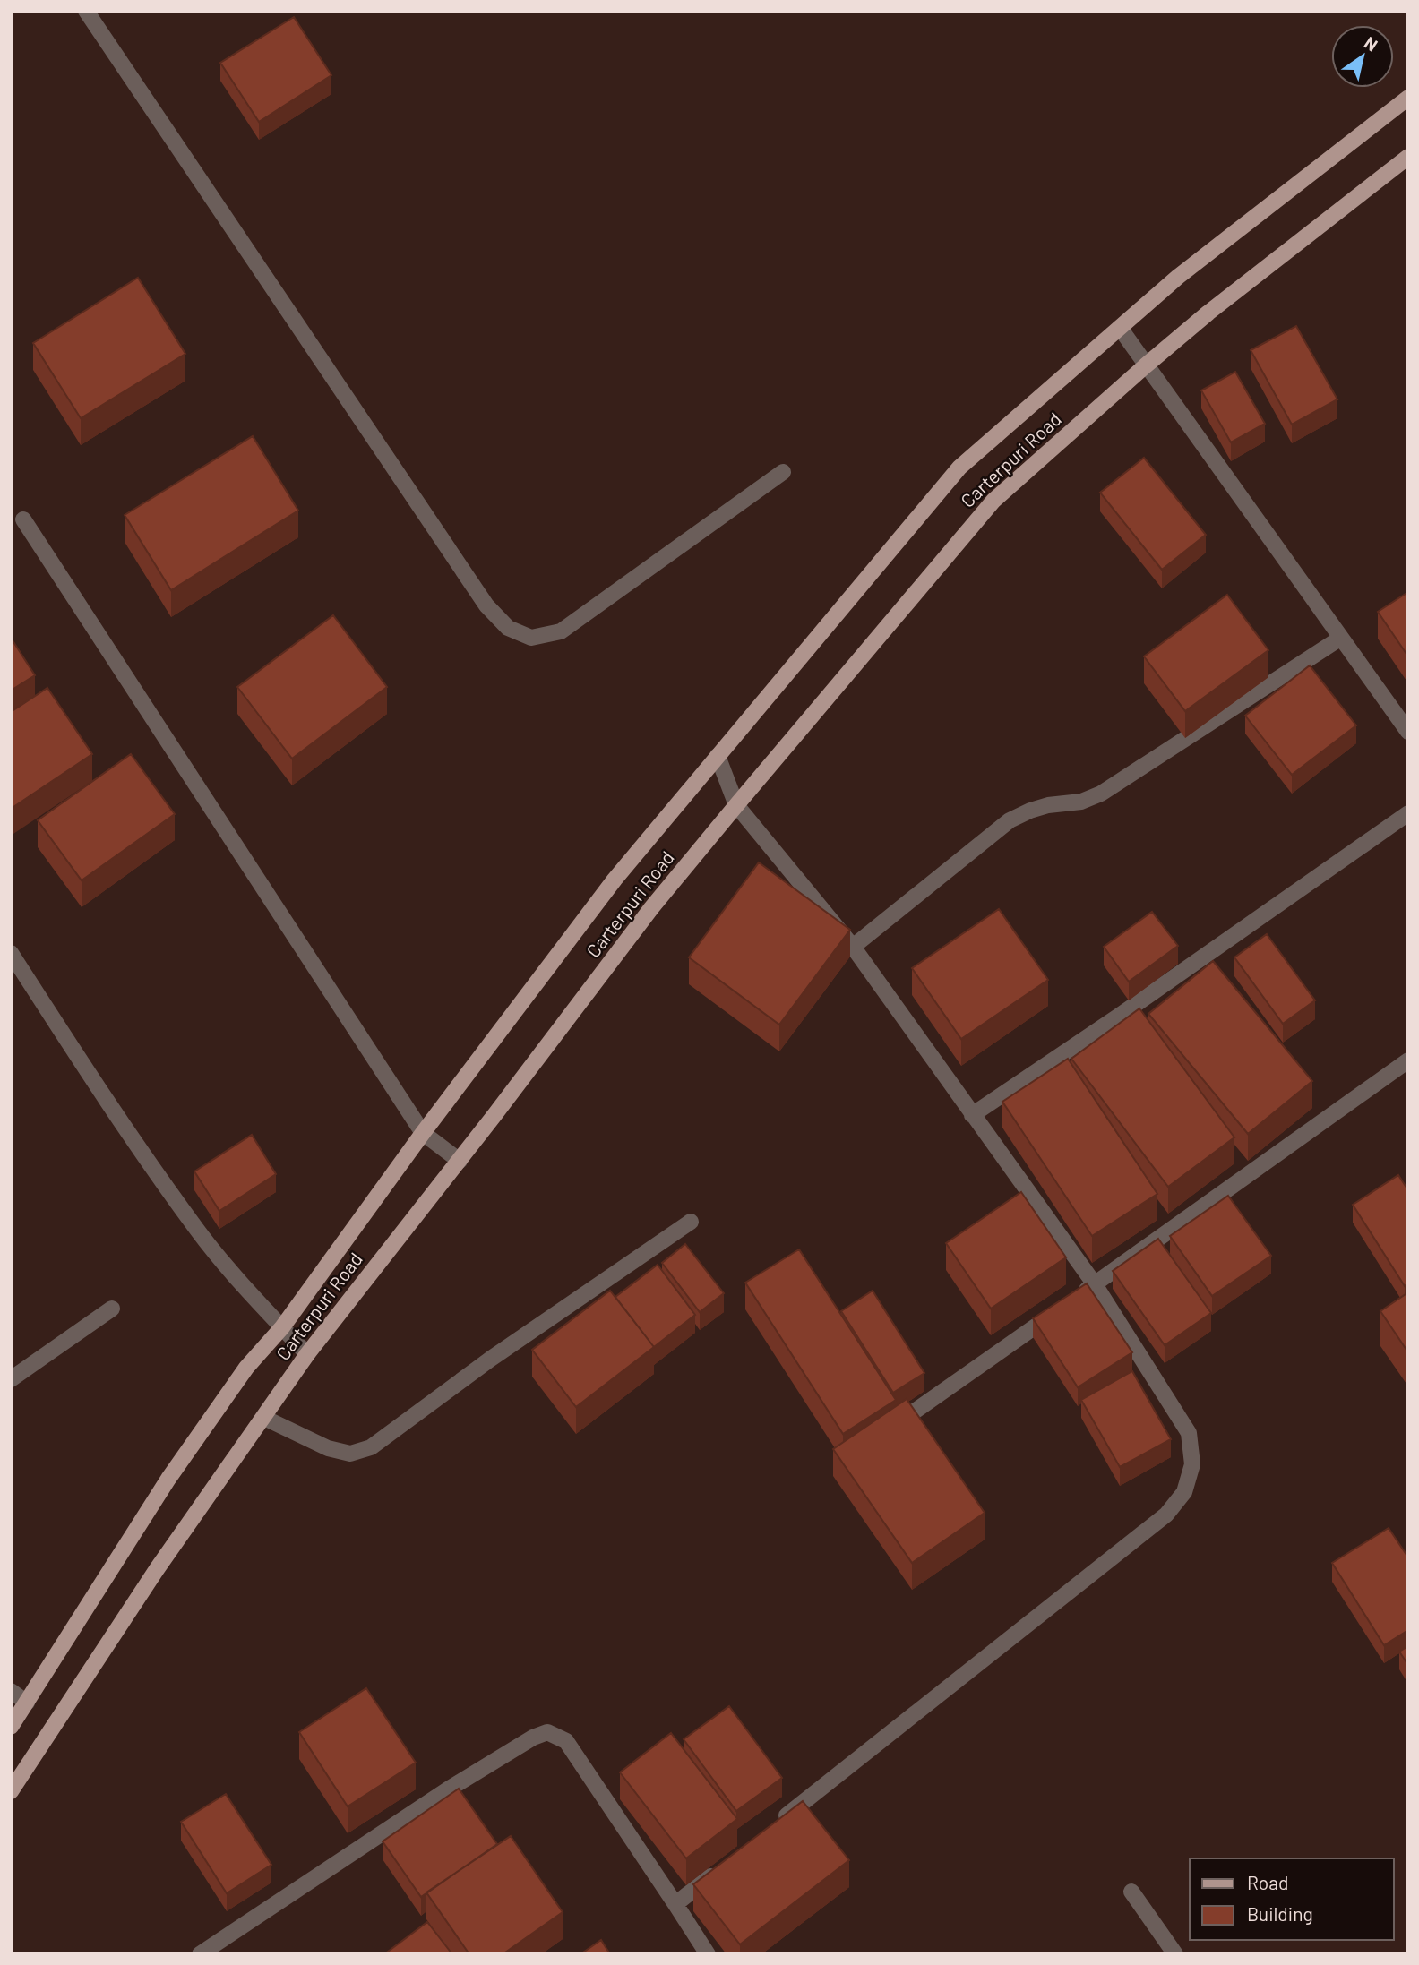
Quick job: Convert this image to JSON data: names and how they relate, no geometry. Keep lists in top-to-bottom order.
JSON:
{
  "streets": {
    "main road": ["Carterpuri Road"]
  },
  "legend": ["Road", "Building"],
  "north": "top right"
}
